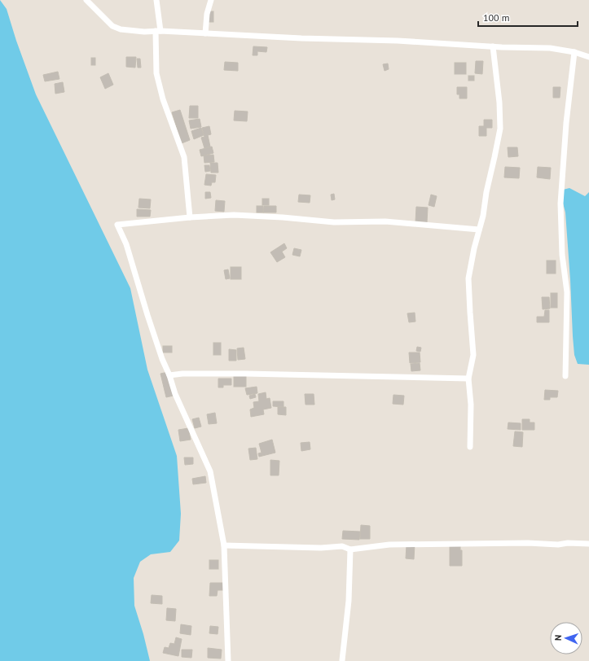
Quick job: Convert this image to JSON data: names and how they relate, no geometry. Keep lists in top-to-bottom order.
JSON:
{
  "scale_bar": "100 m",
  "north": "left"
}
